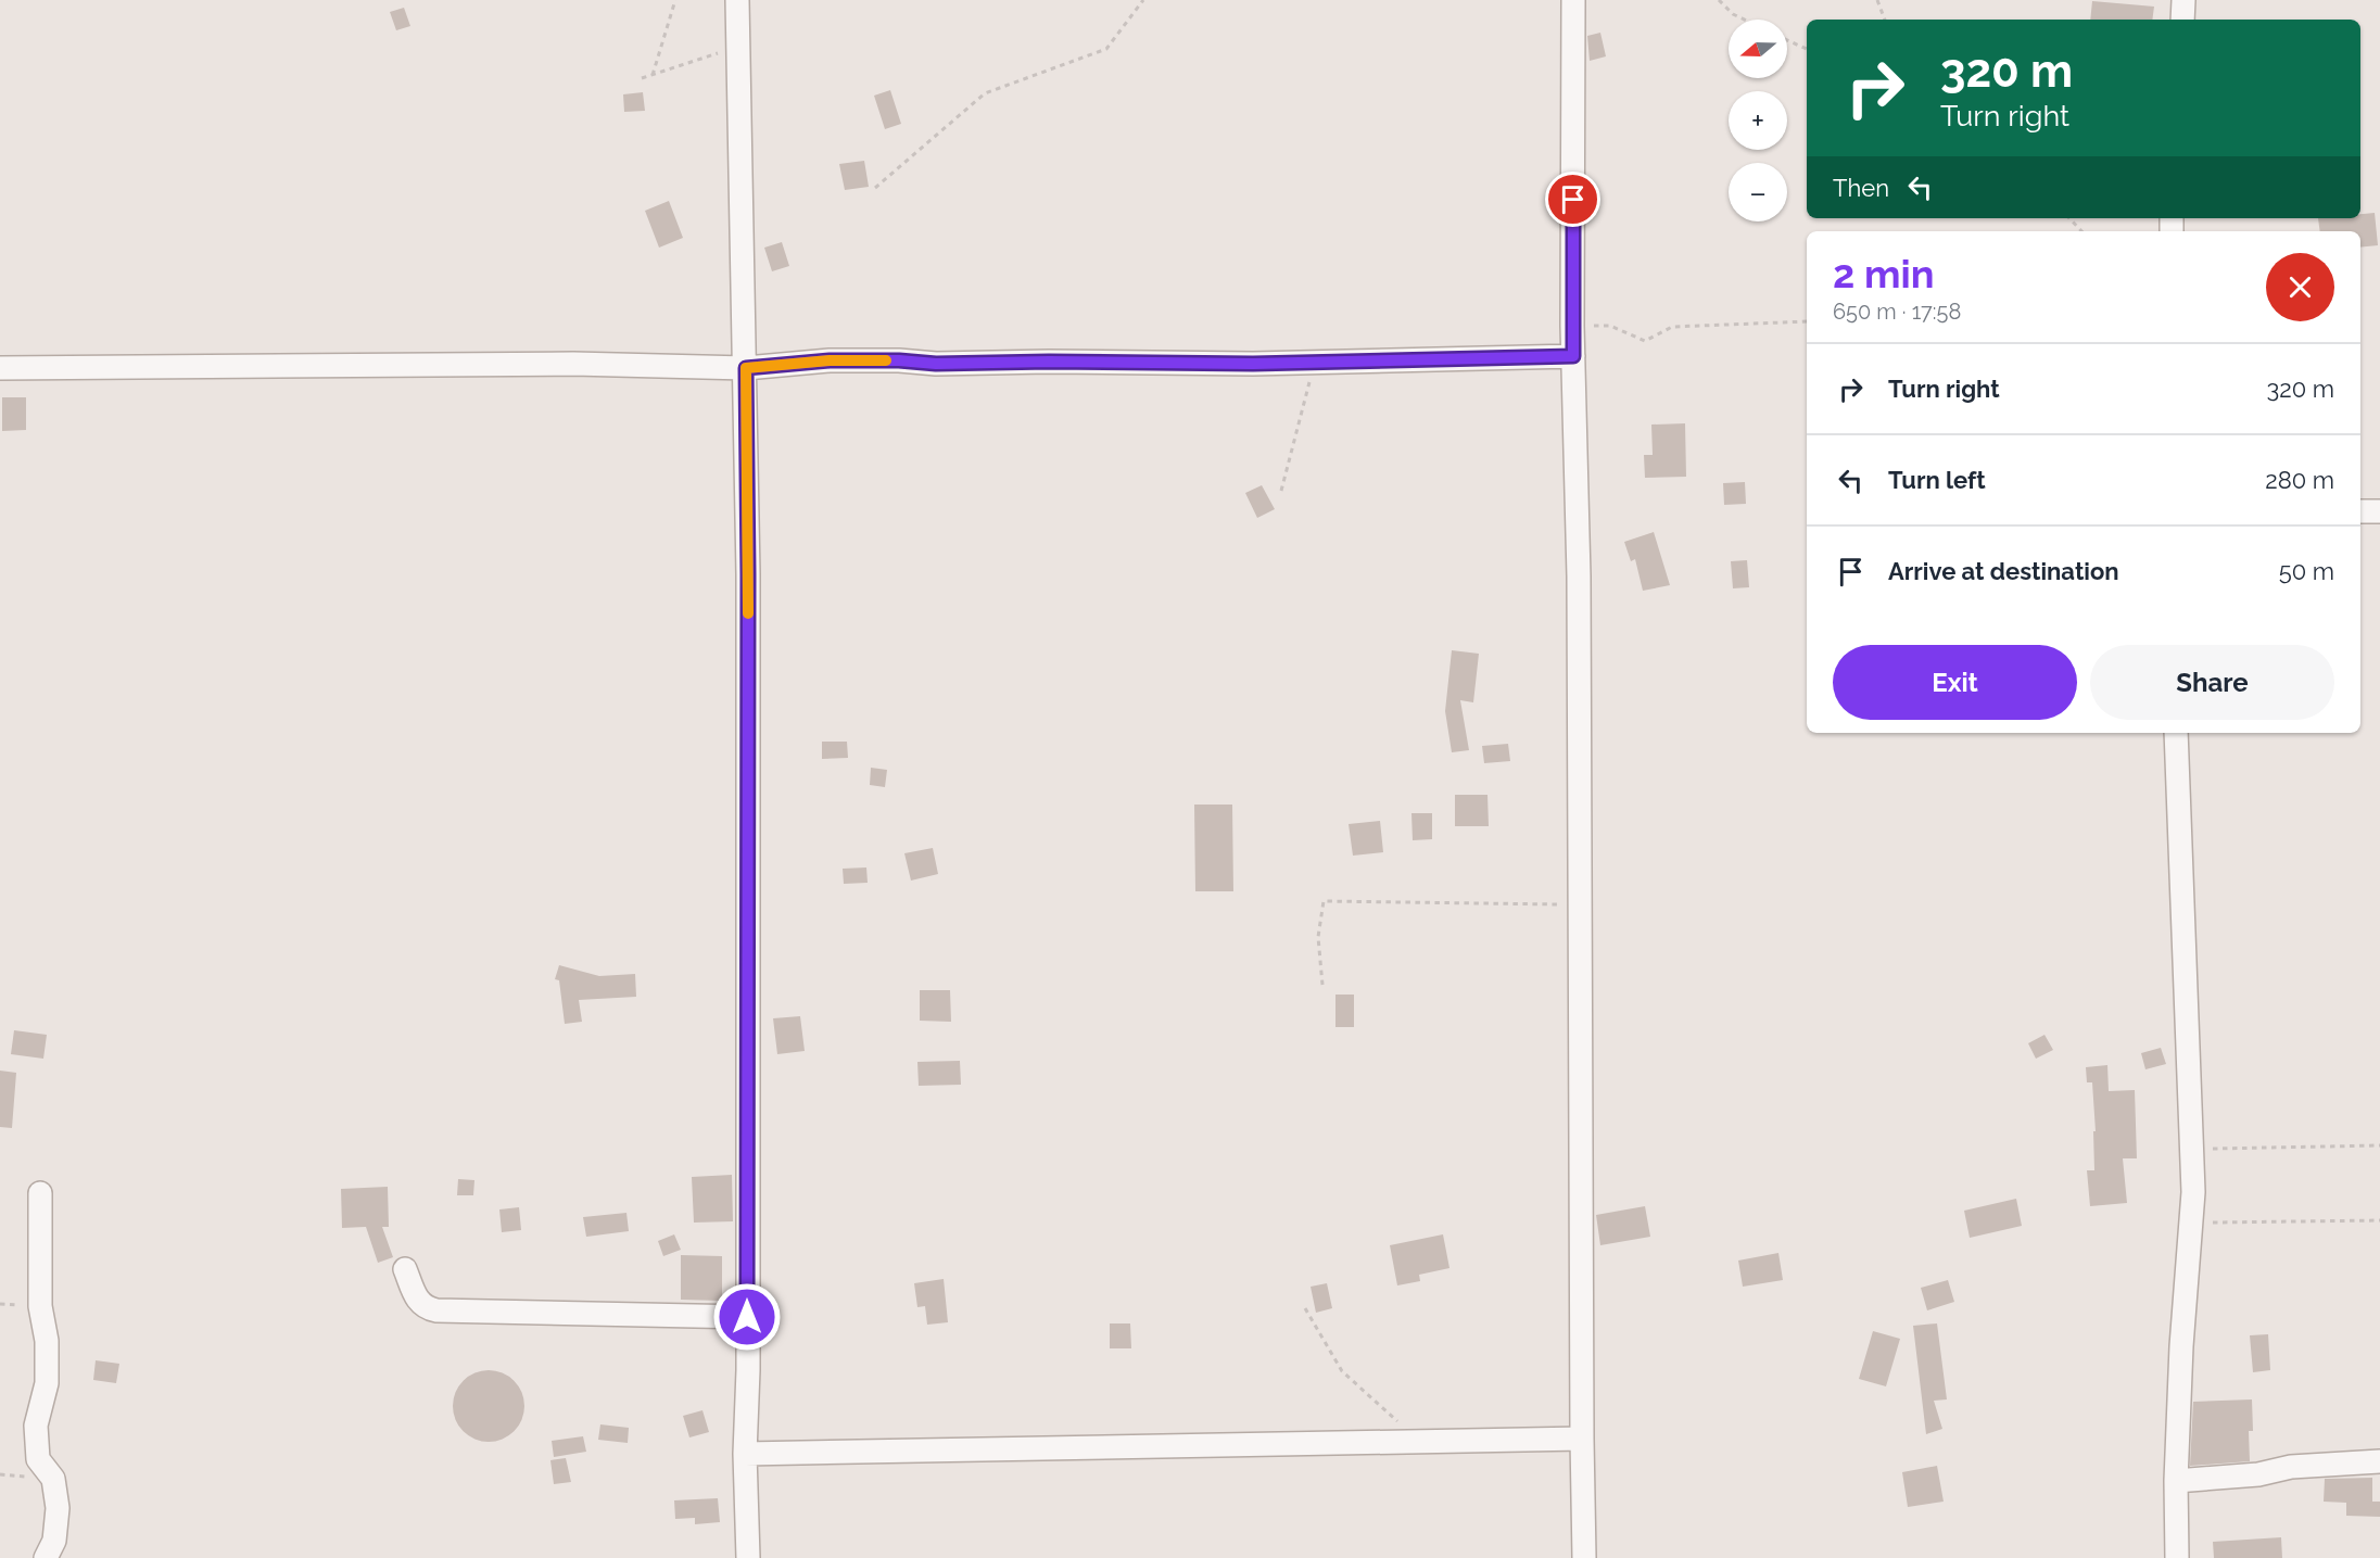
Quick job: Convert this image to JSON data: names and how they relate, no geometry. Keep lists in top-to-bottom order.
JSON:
{
  "north": "left",
  "page": {
    "map_buttons": ["+", "−"],
    "turn": ["320 m", "Turn right"],
    "then": "Then",
    "heading": ["2 min", "650 m · 17:58"],
    "list": [
      {
        "name": "Turn right",
        "value": "320 m"
      },
      {
        "name": "Turn left",
        "value": "280 m"
      },
      {
        "name": "Arrive at destination",
        "value": "50 m"
      }
    ],
    "buttons": ["Exit", "Share"]
  }
}
